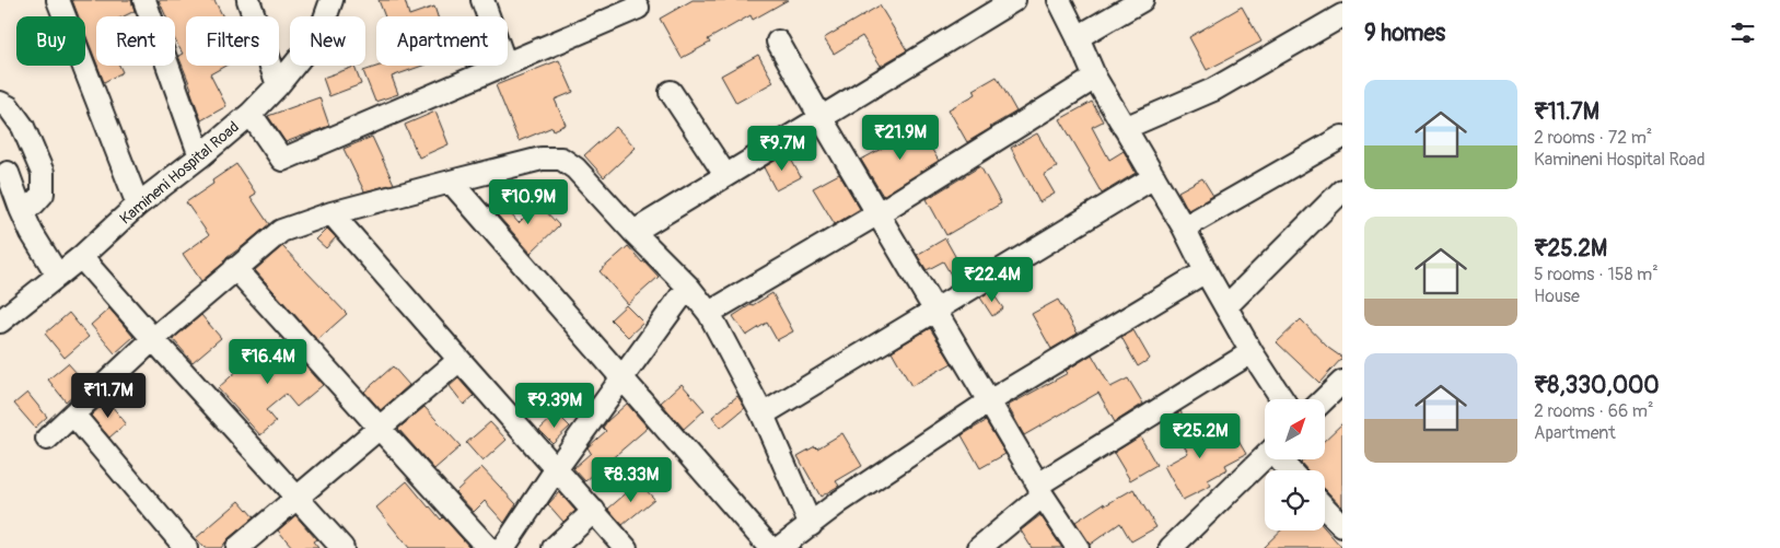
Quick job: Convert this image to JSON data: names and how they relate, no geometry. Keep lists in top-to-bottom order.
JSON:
{
  "streets": {
    "street": ["Kamineni Hospital Road"]
  },
  "north": "top right",
  "page": {
    "heading": "9 homes",
    "chip": [
      "Buy",
      "Rent",
      "Filters",
      "New",
      "Apartment"
    ],
    "list": [
      {
        "name": "₹11.7M",
        "note": "2 rooms · 72 m² · Kamineni Hospital Road"
      },
      {
        "name": "₹25.2M",
        "note": "5 rooms · 158 m² · House"
      },
      {
        "name": "₹8,330,000",
        "note": "2 rooms · 66 m² · Apartment"
      }
    ],
    "price": [
      "₹21.9M",
      "₹9.7M",
      "₹10.9M",
      "₹22.4M",
      "₹16.4M",
      "₹11.7M",
      "₹9.39M",
      "₹25.2M",
      "₹8.33M"
    ]
  }
}
